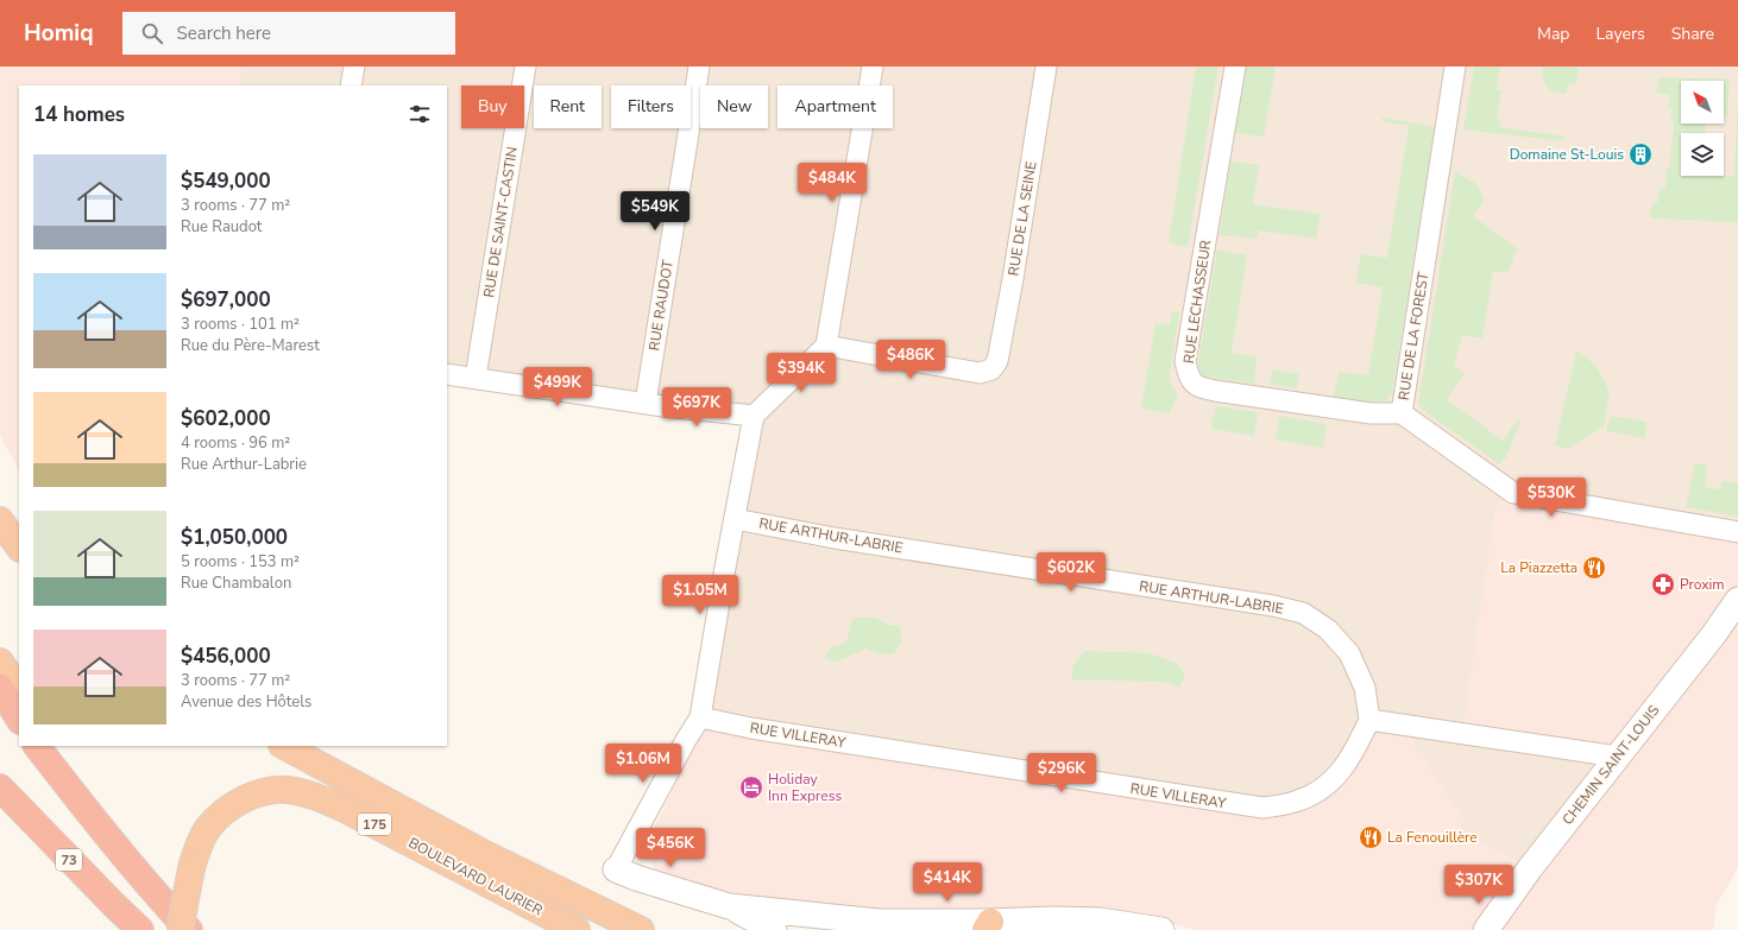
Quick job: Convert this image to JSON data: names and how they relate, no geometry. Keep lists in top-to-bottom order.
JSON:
{
  "streets": {
    "highway": ["175", "73", "BOULEVARD LAURIER"],
    "street": [
      "RUE DE LA SEINE",
      "RUE DE SAINT-CASTIN",
      "RUE LECHASSEUR",
      "RUE RAUDOT",
      "RUE DE LA FOREST",
      "RUE ARTHUR-LABRIE",
      "RUE VILLERAY",
      "CHEMIN SAINT-LOUIS"
    ]
  },
  "crossings": [
    ["RUE LECHASSEUR", "RUE DE LA FOREST"],
    ["RUE ARTHUR-LABRIE", "RUE VILLERAY"]
  ],
  "places": {
    "building": ["Domaine St-Louis"],
    "restaurant": ["La Piazzetta", "La Fenouillère"],
    "pharmacy": ["Proxim"],
    "hotel": ["Holiday Inn Express"]
  },
  "north": "top left",
  "page": {
    "header": "Homiq",
    "search": "Search here",
    "nav": ["Map", "Layers", "Share"],
    "chip": [
      "Buy",
      "Rent",
      "Filters",
      "New",
      "Apartment"
    ],
    "heading": "14 homes",
    "list": [
      {
        "name": "$549,000",
        "note": "3 rooms · 77 m² · Rue Raudot"
      },
      {
        "name": "$697,000",
        "note": "3 rooms · 101 m² · Rue du Père-Marest"
      },
      {
        "name": "$602,000",
        "note": "4 rooms · 96 m² · Rue Arthur-Labrie"
      },
      {
        "name": "$1,050,000",
        "note": "5 rooms · 153 m² · Rue Chambalon"
      },
      {
        "name": "$456,000",
        "note": "3 rooms · 77 m² · Avenue des Hôtels"
      }
    ],
    "price": [
      "$484K",
      "$549K",
      "$486K",
      "$394K",
      "$499K",
      "$697K",
      "$530K",
      "$602K",
      "$1.05M",
      "$1.06M",
      "$296K",
      "$456K",
      "$414K",
      "$307K"
    ]
  }
}
